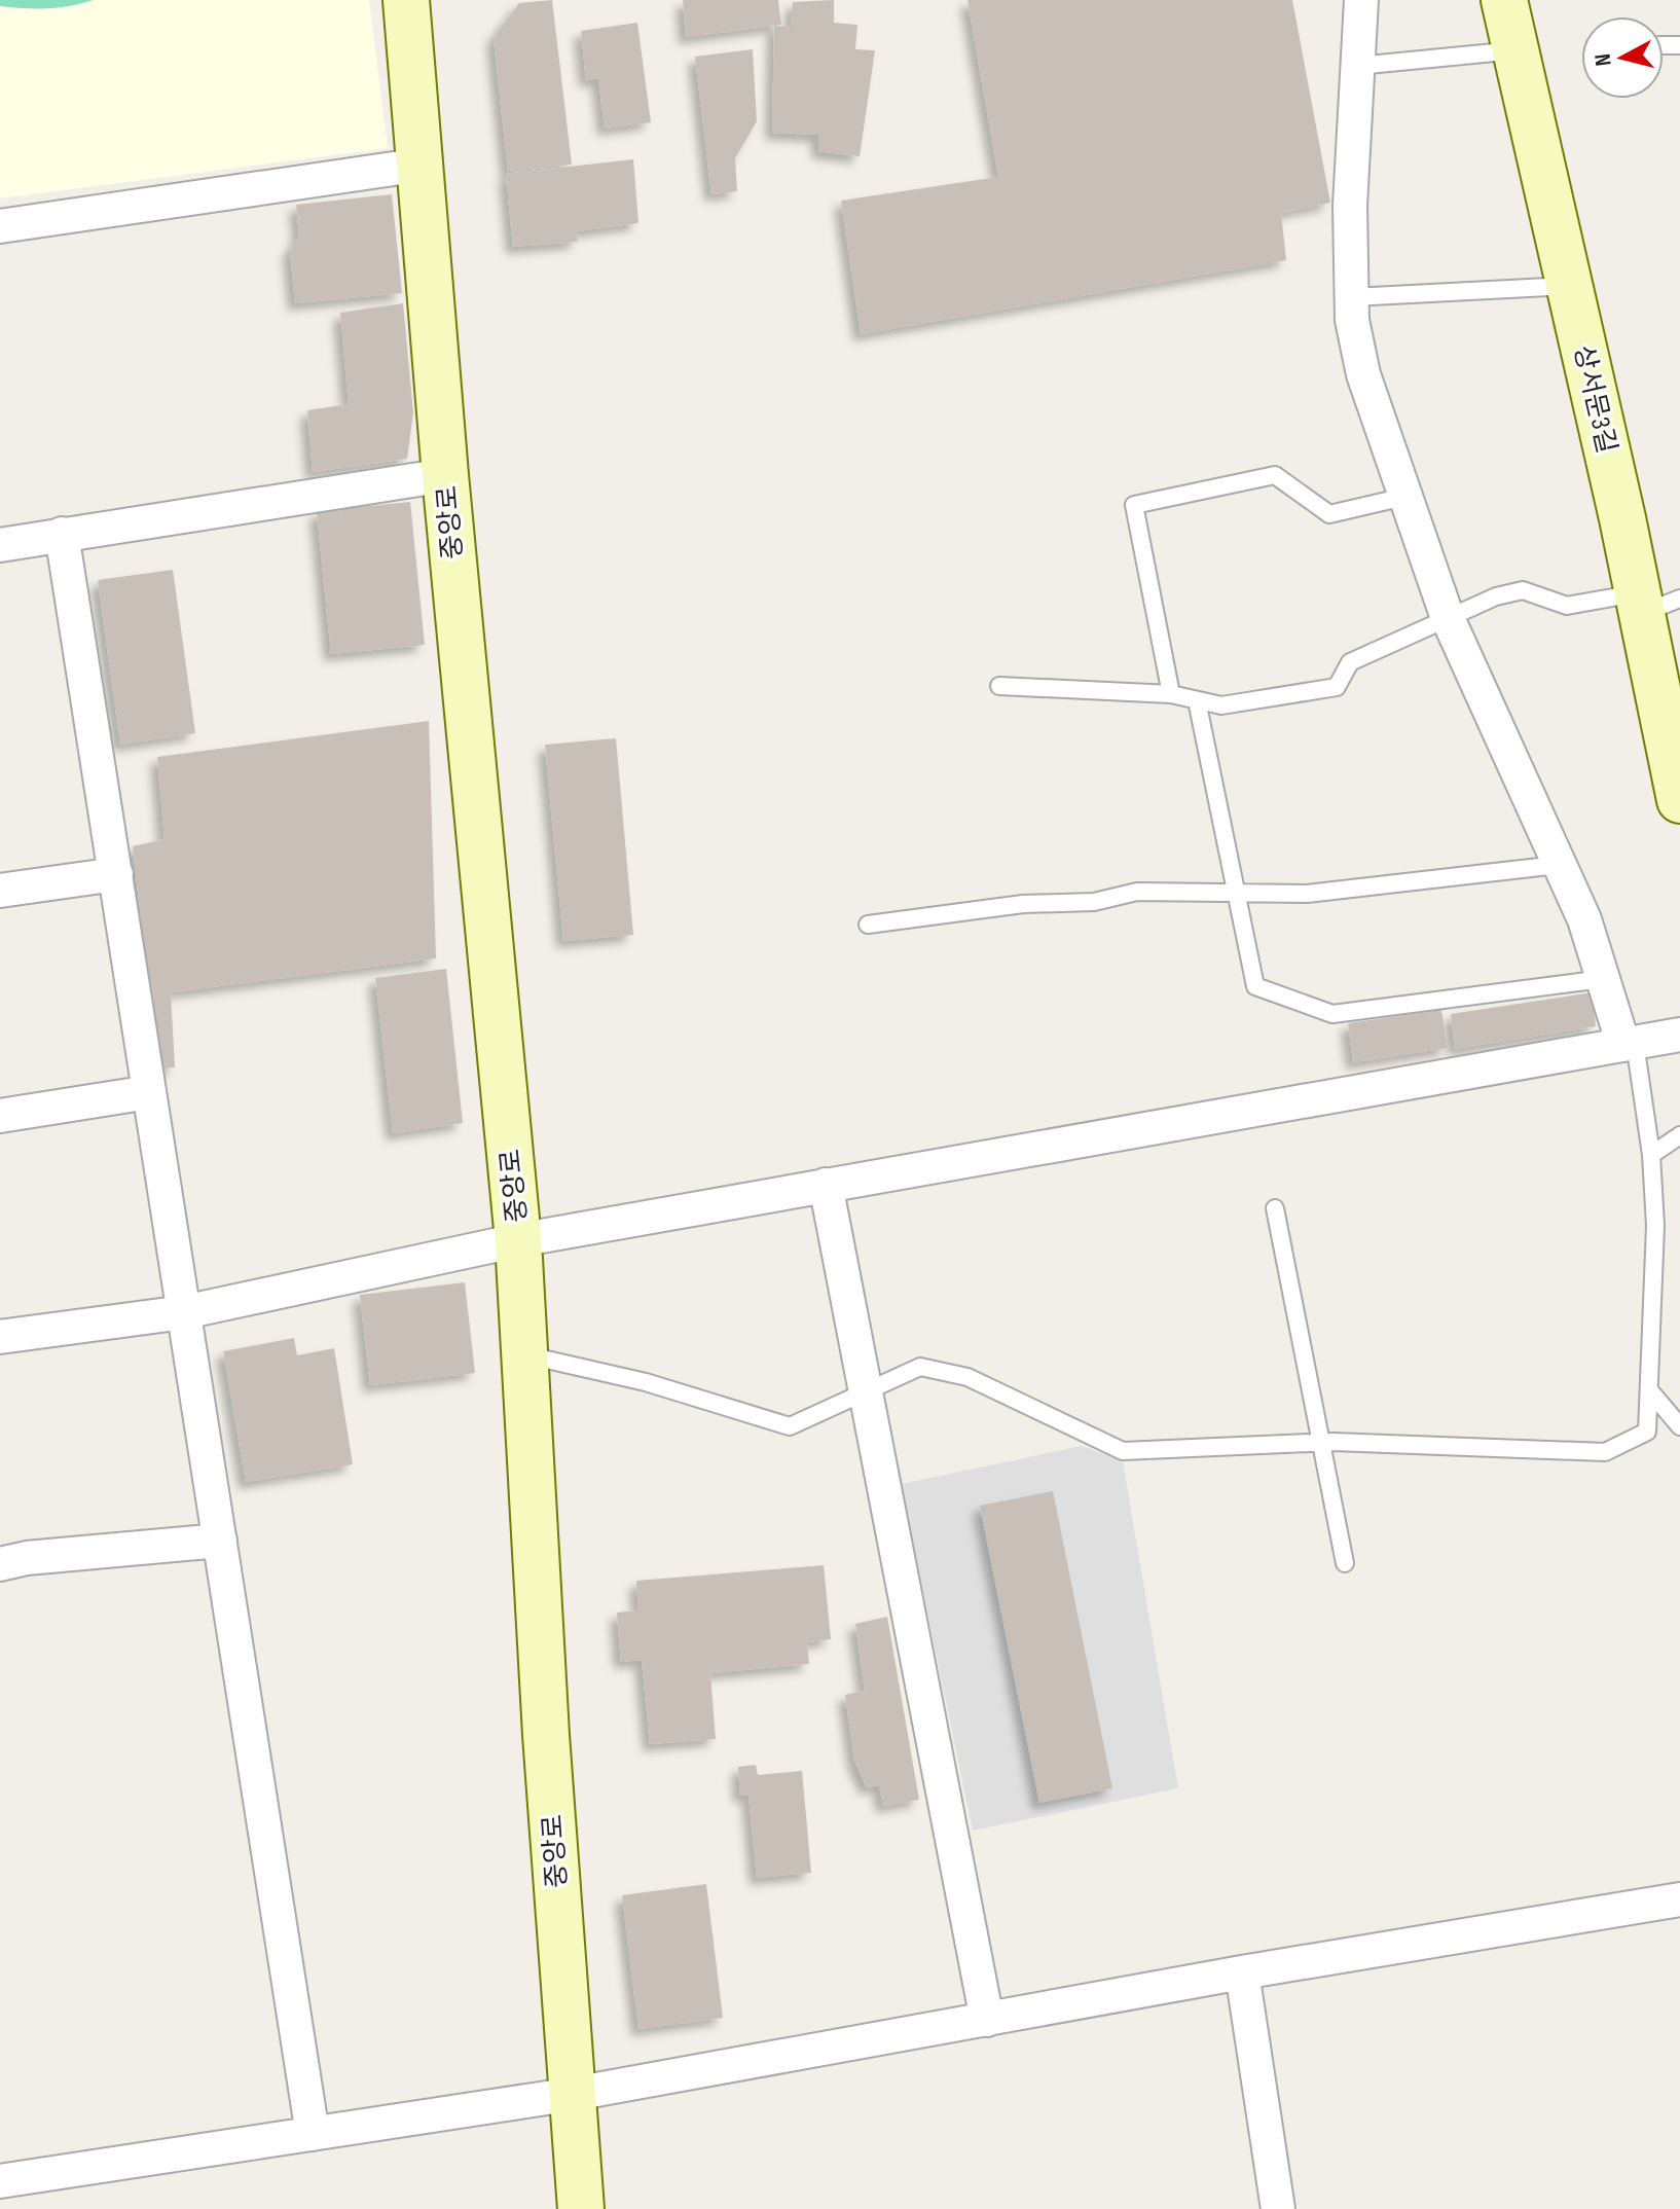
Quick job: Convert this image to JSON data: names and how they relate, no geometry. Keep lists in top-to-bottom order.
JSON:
{
  "streets": {
    "main road": ["상서문3길", "중앙로"]
  },
  "north": "left"
}
